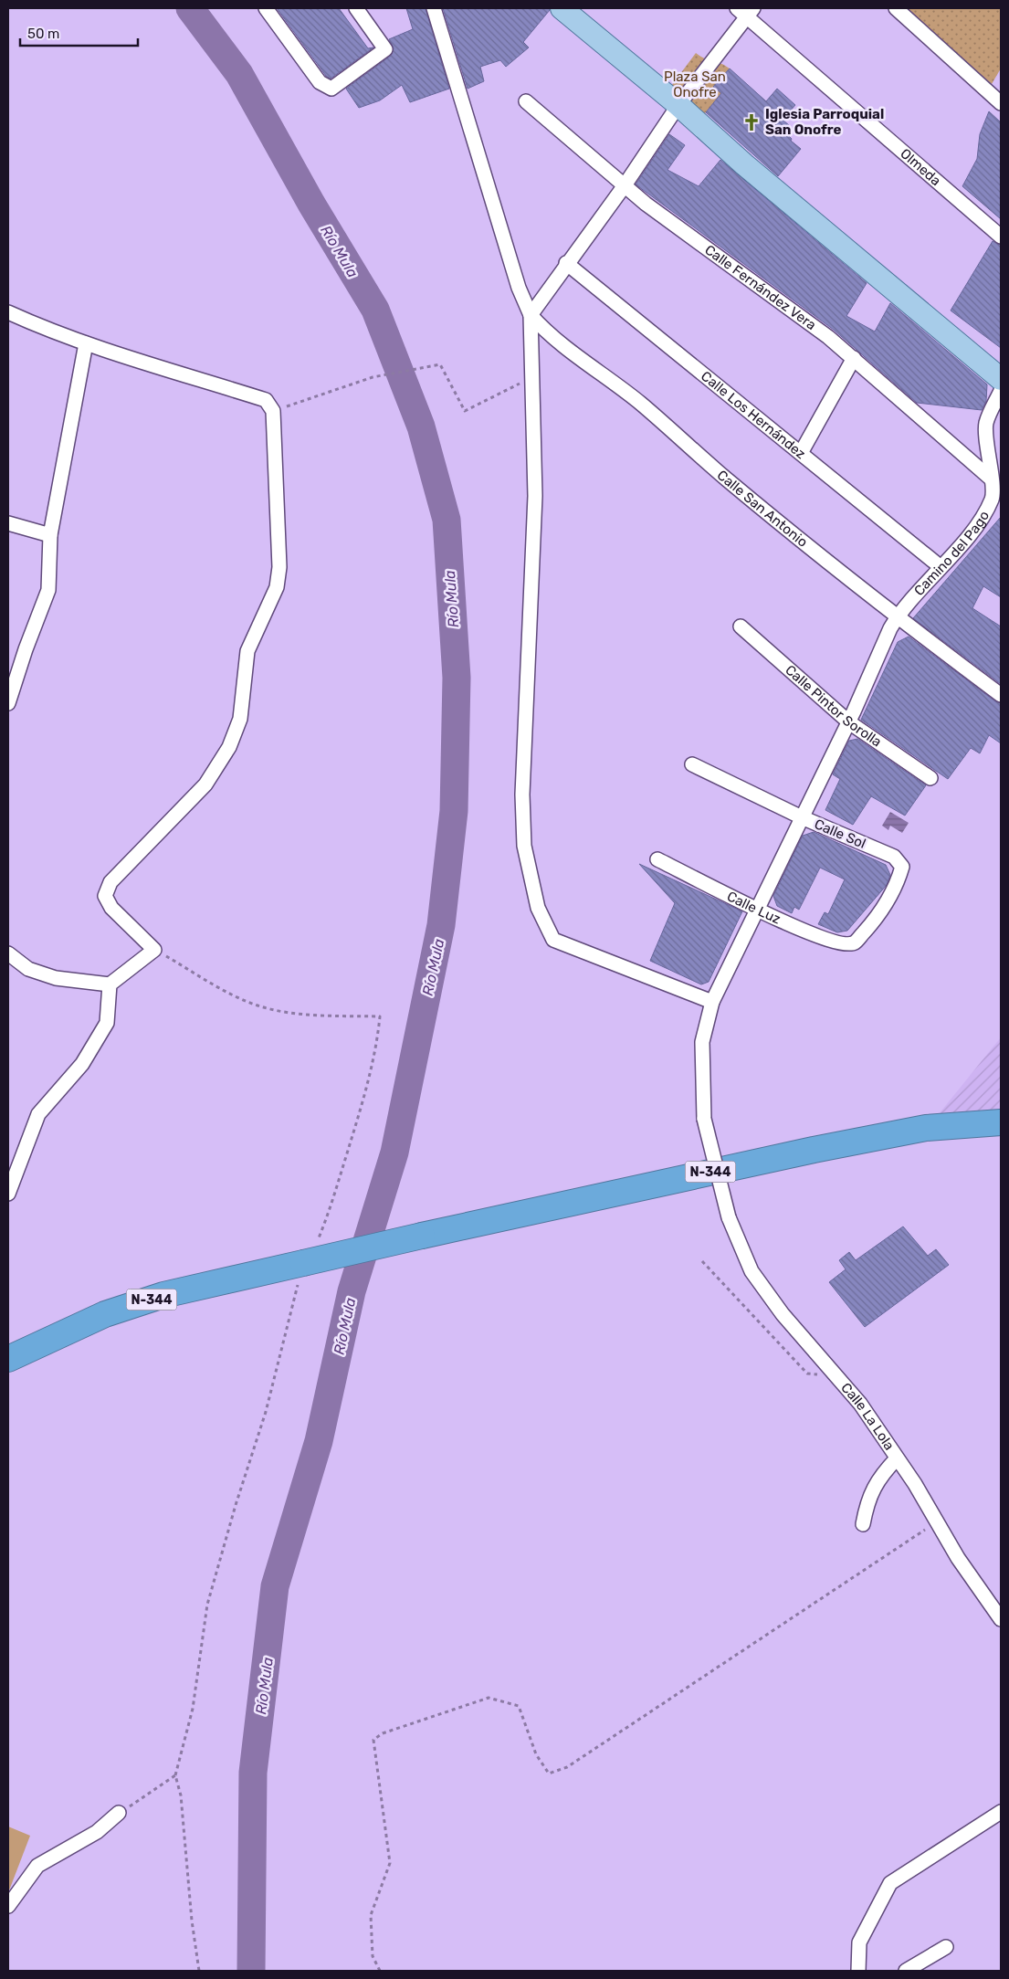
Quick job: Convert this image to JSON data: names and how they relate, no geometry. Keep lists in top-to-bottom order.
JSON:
{
  "streets": {
    "highway": ["N-344"],
    "street": [
      "Olmeda",
      "Calle Fernández Vera",
      "Calle Los Hernández",
      "Calle San Antonio",
      "Camino del Pago",
      "Calle Pintor Sorolla",
      "Calle Sol",
      "Calle Luz",
      "Calle La Lola"
    ]
  },
  "crossings": [
    ["Calle Fernández Vera", "Camino del Pago"],
    ["Calle Los Hernández", "Camino del Pago"],
    ["Calle San Antonio", "Camino del Pago"],
    ["Camino del Pago", "Calle Pintor Sorolla"],
    ["Camino del Pago", "Calle Sol"],
    ["Camino del Pago", "Calle Luz"],
    ["Camino del Pago", "Calle La Lola"],
    ["Calle Sol", "Calle Luz"],
    ["Calle Luz", "Calle La Lola"]
  ],
  "water": ["Río Mula"],
  "parks": ["Plaza San Onofre"],
  "places": {
    "church": ["Iglesia Parroquial San Onofre"]
  },
  "scale_bar": "50 m"
}
